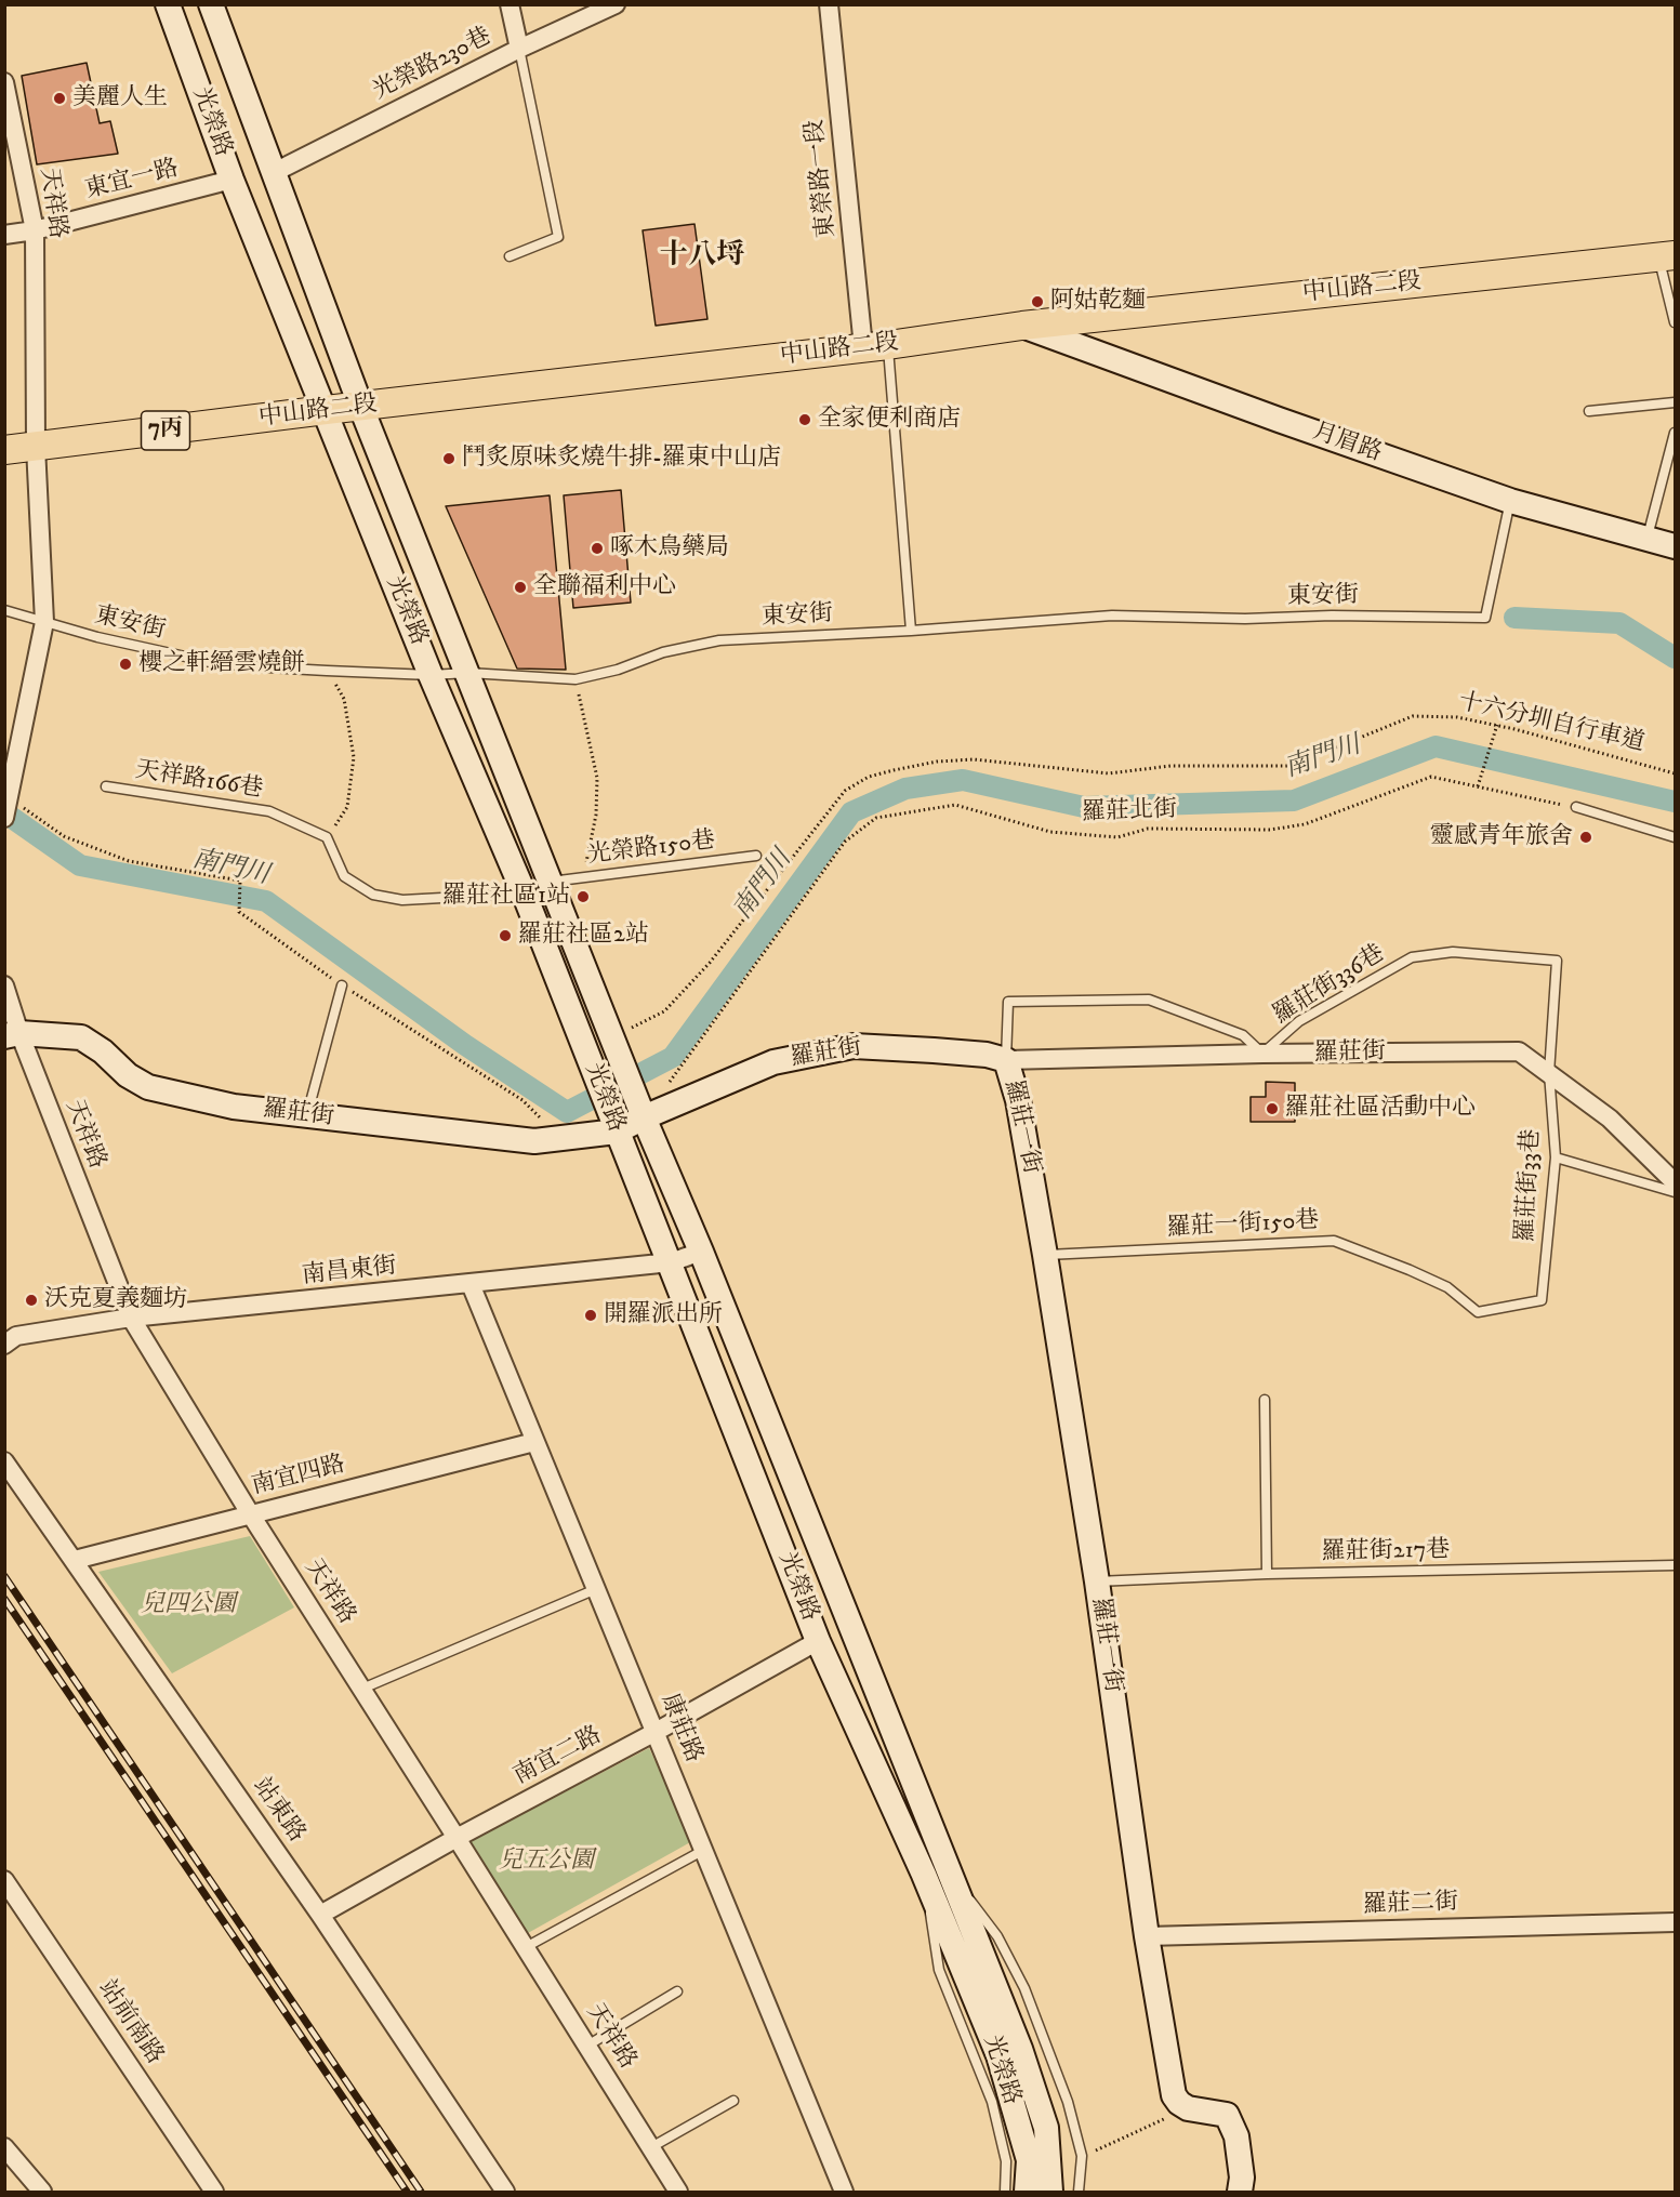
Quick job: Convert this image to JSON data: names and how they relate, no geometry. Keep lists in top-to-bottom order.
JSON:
{
  "streets": {
    "main road": ["中山路二段", "7丙"],
    "street": [
      "光榮路230巷",
      "光榮路",
      "東榮路一段",
      "東宜一路",
      "天祥路",
      "月眉路",
      "羅莊街",
      "羅莊一街",
      "南昌東街",
      "南宜四路",
      "康莊路",
      "南宜二路",
      "站東路",
      "羅莊二街",
      "站前南路"
    ],
    "lane": [
      "東安街",
      "天祥路166巷",
      "光榮路150巷",
      "羅莊街336巷",
      "羅莊街33巷",
      "羅莊一街150巷",
      "羅莊街217巷"
    ],
    "path": ["十六分圳自行車道", "羅莊北街"]
  },
  "crossings": [
    ["光榮路230巷", "光榮路"],
    ["光榮路", "東宜一路"],
    ["光榮路", "中山路二段"],
    ["光榮路", "東安街"],
    ["光榮路", "十六分圳自行車道"],
    ["光榮路", "光榮路150巷"],
    ["光榮路", "羅莊街"],
    ["光榮路", "南昌東街"],
    ["光榮路", "南宜二路"],
    ["東榮路一段", "中山路二段"],
    ["東宜一路", "天祥路"],
    ["天祥路", "中山路二段"],
    ["天祥路", "東安街"],
    ["天祥路", "羅莊街"],
    ["天祥路", "南昌東街"],
    ["天祥路", "南宜四路"],
    ["天祥路", "南宜二路"],
    ["中山路二段", "月眉路"],
    ["月眉路", "東安街"],
    ["羅莊街336巷", "羅莊街"],
    ["羅莊街336巷", "羅莊一街"],
    ["羅莊街336巷", "羅莊街33巷"],
    ["羅莊街", "羅莊一街"],
    ["羅莊街", "羅莊街33巷"],
    ["羅莊一街", "羅莊一街150巷"],
    ["羅莊一街", "羅莊街217巷"],
    ["羅莊一街", "羅莊二街"],
    ["羅莊街33巷", "羅莊一街150巷"],
    ["南昌東街", "康莊路"],
    ["南宜四路", "康莊路"],
    ["南宜四路", "站東路"],
    ["康莊路", "南宜二路"],
    ["南宜二路", "站東路"]
  ],
  "districts": ["十八埒"],
  "water": ["南門川"],
  "parks": ["兒四公園", "兒五公園"],
  "places": [
    "美麗人生",
    "阿姑乾麵",
    "全家便利商店",
    "鬥炙原味炙燒牛排-羅東中山店",
    "啄木鳥藥局",
    "全聯福利中心",
    "櫻之軒縉雲燒餅",
    "靈感青年旅舍",
    "羅莊社區1站",
    "羅莊社區2站",
    "羅莊社區活動中心",
    "沃克夏義麵坊",
    "開羅派出所"
  ]
}
